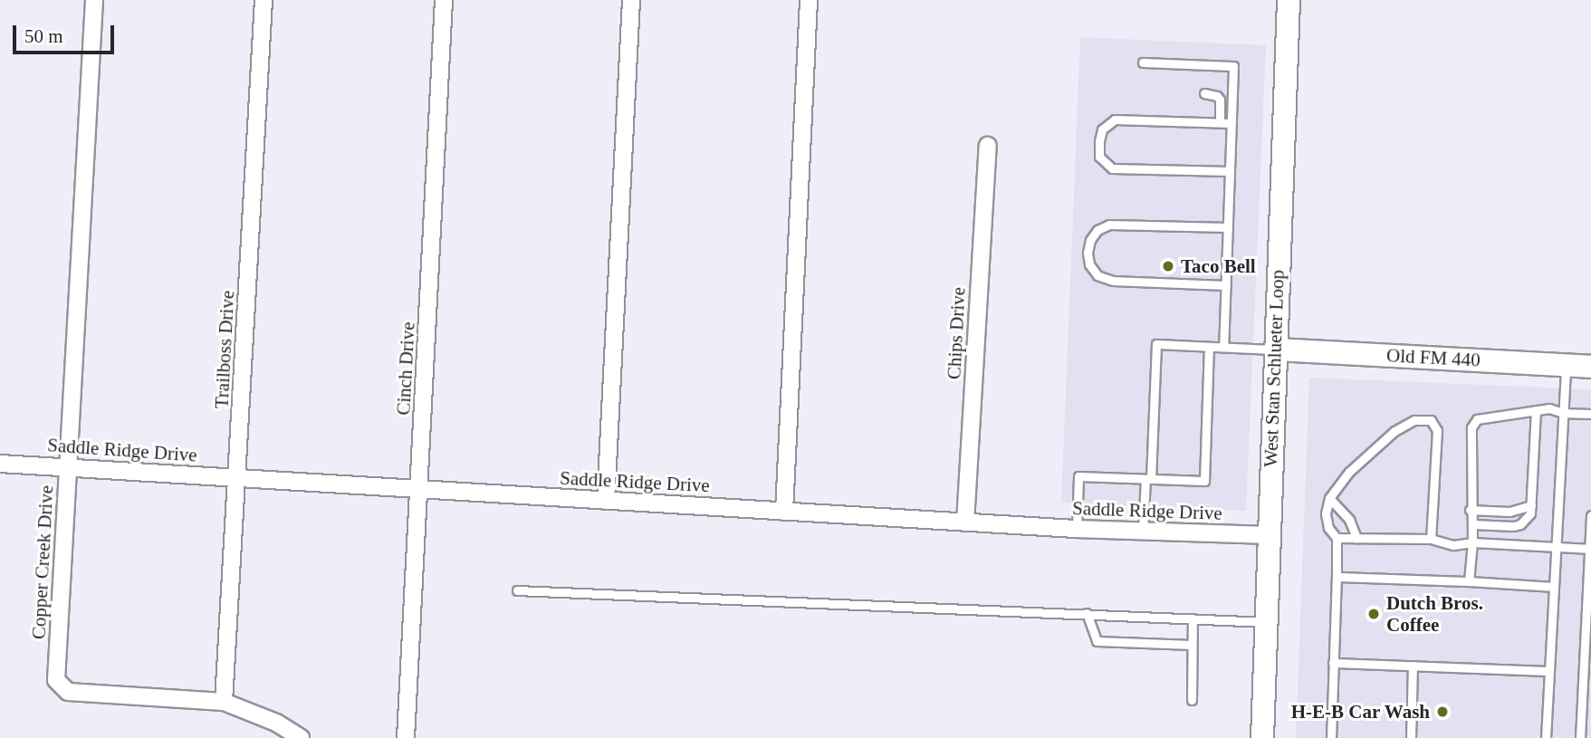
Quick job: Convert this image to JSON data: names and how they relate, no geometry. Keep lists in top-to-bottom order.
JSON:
{
  "streets": {
    "main road": ["Old FM 440", "West Stan Schlueter Loop"],
    "street": [
      "Chips Drive",
      "Trailboss Drive",
      "Cinch Drive",
      "Saddle Ridge Drive",
      "Copper Creek Drive"
    ]
  },
  "crossings": [
    ["Chips Drive", "Saddle Ridge Drive"],
    ["Trailboss Drive", "Saddle Ridge Drive"],
    ["Trailboss Drive", "Copper Creek Drive"],
    ["Old FM 440", "West Stan Schlueter Loop"],
    ["Cinch Drive", "Saddle Ridge Drive"],
    ["West Stan Schlueter Loop", "Saddle Ridge Drive"],
    ["Saddle Ridge Drive", "Copper Creek Drive"]
  ],
  "places": ["Taco Bell", "Dutch Bros. Coffee", "H-E-B Car Wash"],
  "scale_bar": "50 m"
}
